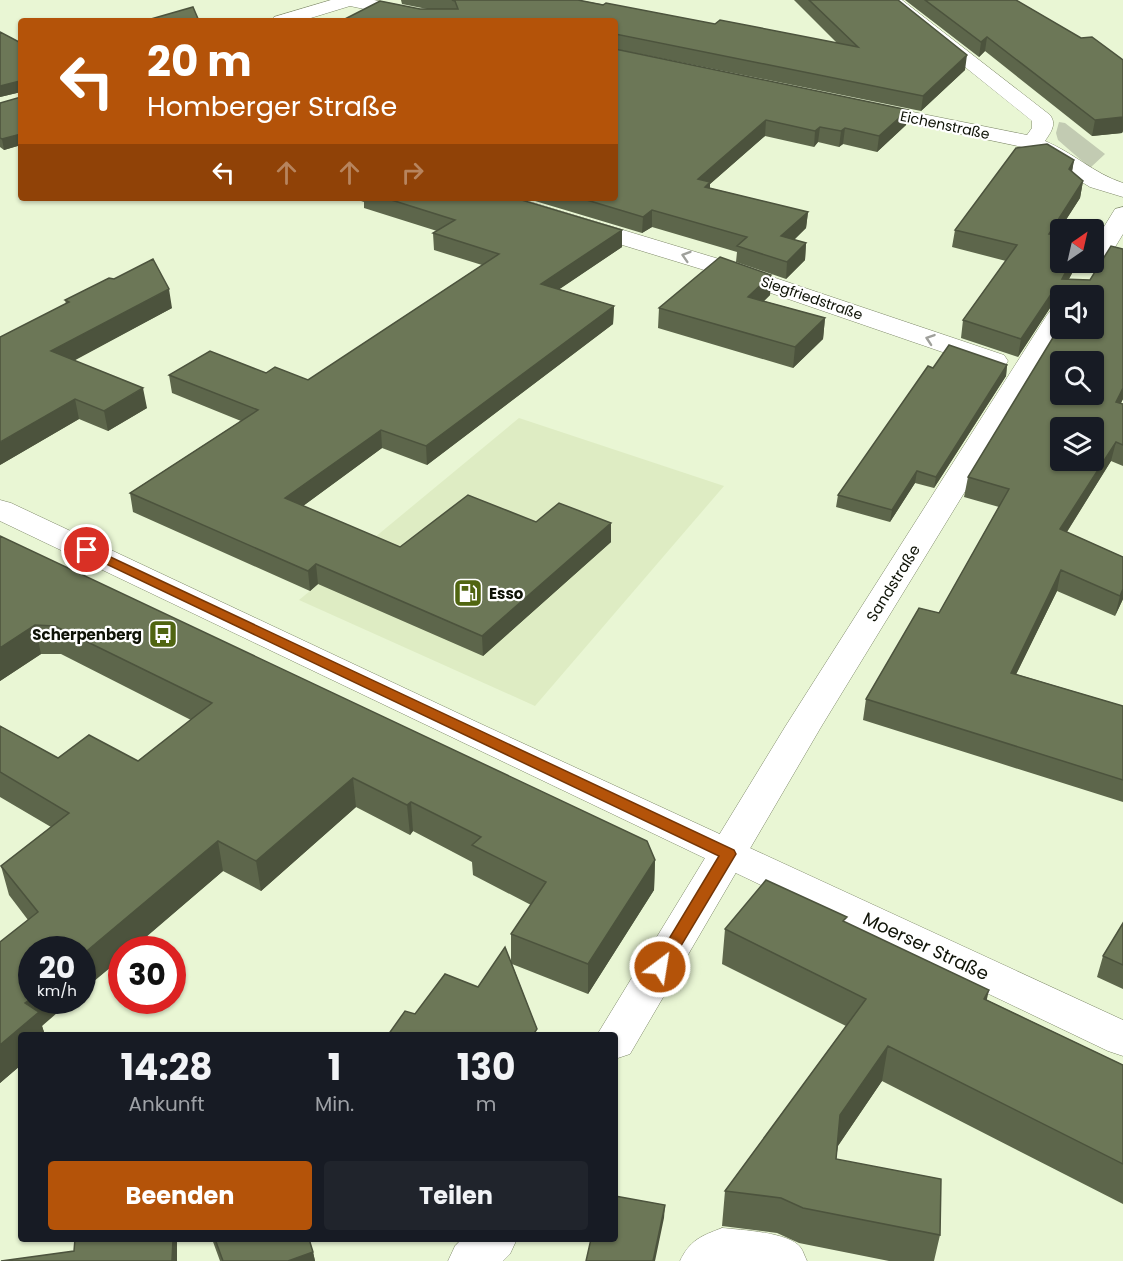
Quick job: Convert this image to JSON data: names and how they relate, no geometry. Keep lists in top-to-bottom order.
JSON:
{
  "streets": {
    "street": [
      "Eichenstraße",
      "Siegfriedstraße",
      "Sandstraße",
      "Moerser Straße"
    ]
  },
  "crossings": [
    ["Siegfriedstraße", "Sandstraße"],
    ["Sandstraße", "Moerser Straße"]
  ],
  "one_way": ["Siegfriedstraße"],
  "places": {
    "fuel station": ["Esso"],
    "bus stop": ["Scherpenberg"]
  },
  "north": "top right",
  "page": {
    "turn": ["20 m", "Homberger Straße"],
    "speed": "20 km/h",
    "limit": "30",
    "eta": [
      "14:28",
      "Ankunft",
      "1",
      "Min.",
      "130",
      "m"
    ],
    "buttons": ["Beenden", "Teilen"]
  }
}
